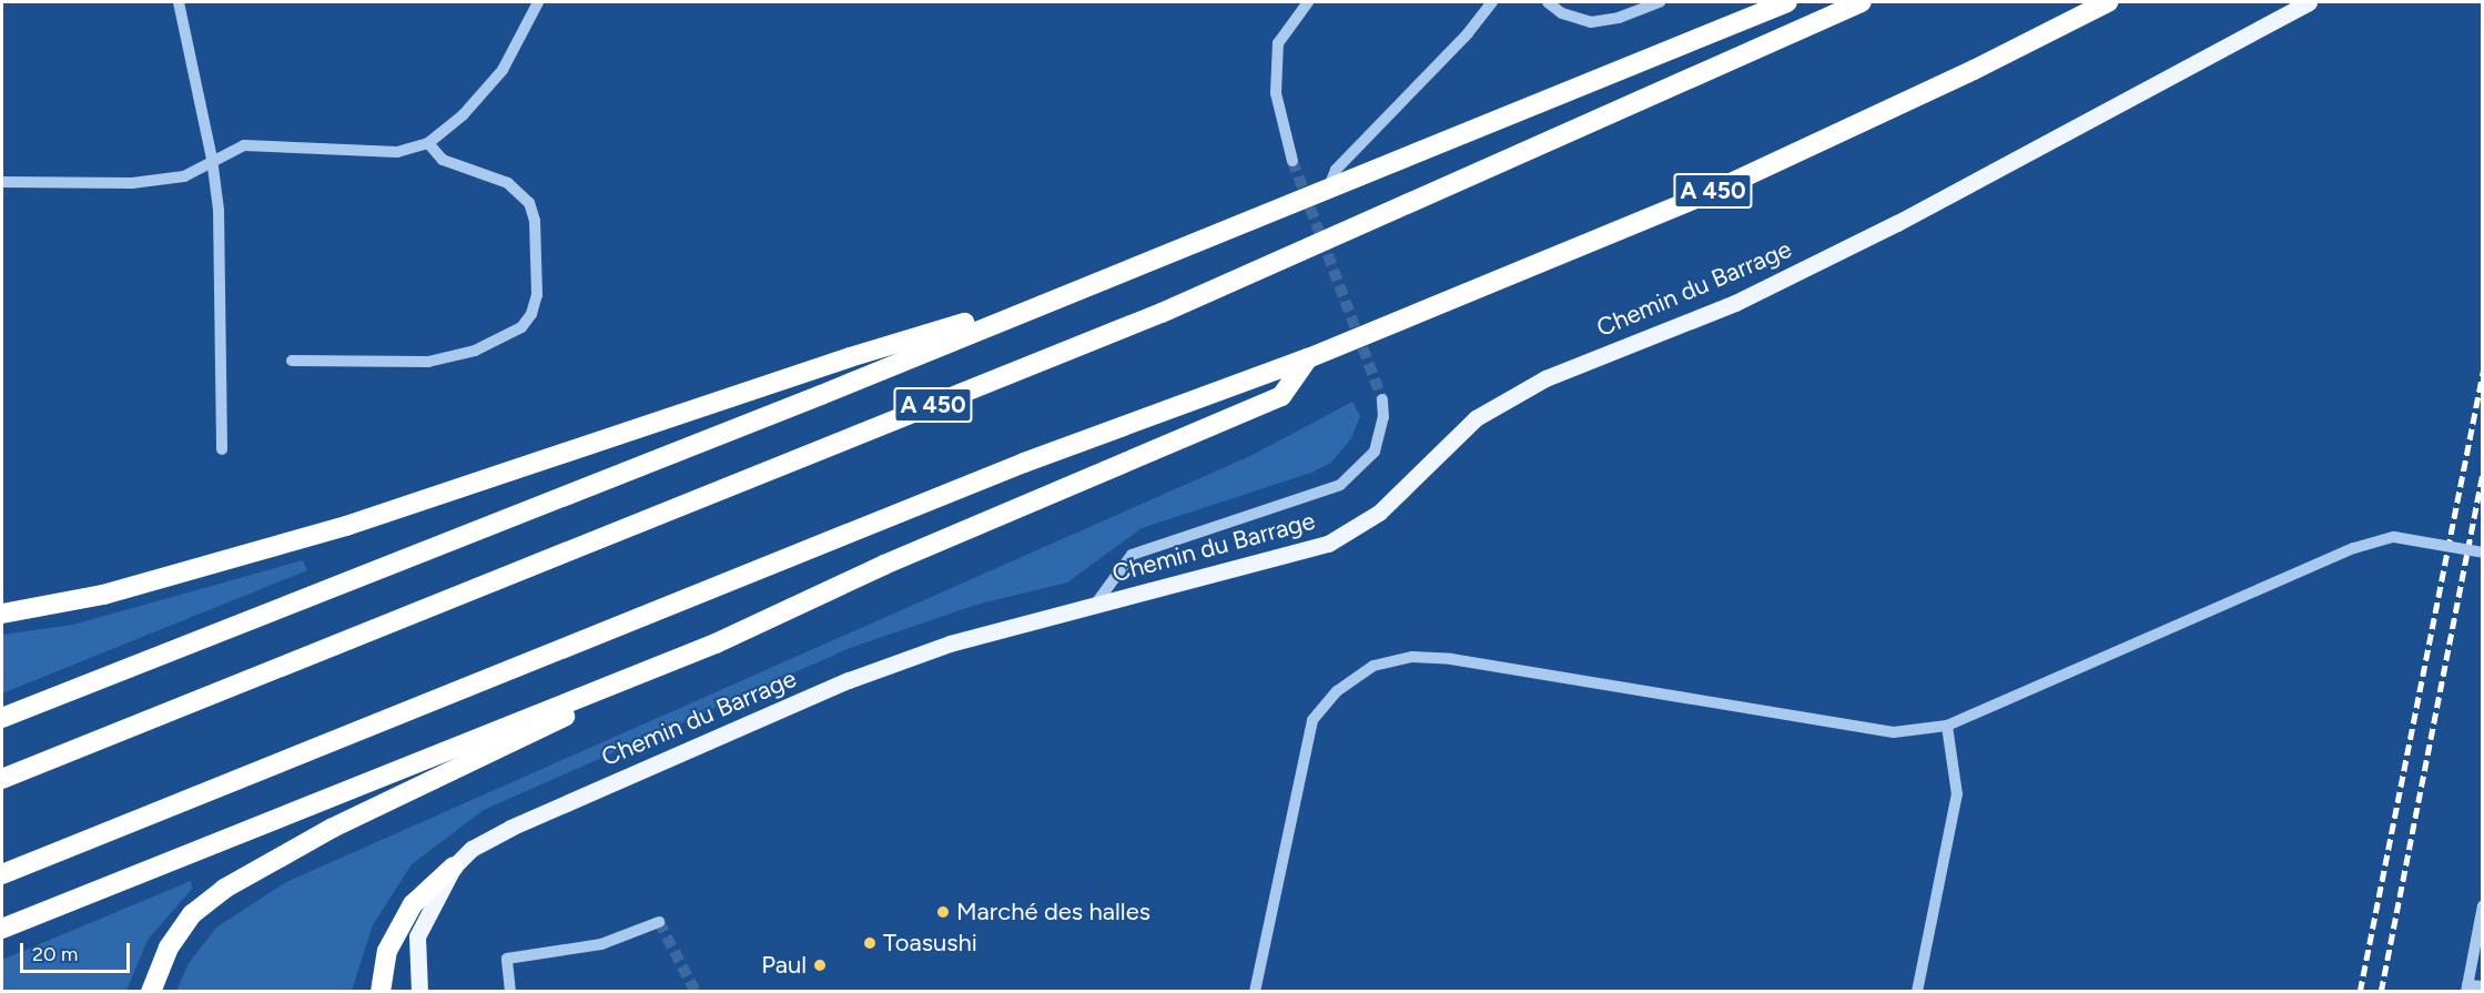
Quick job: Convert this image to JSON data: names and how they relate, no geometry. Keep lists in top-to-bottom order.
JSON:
{
  "streets": {
    "highway": ["A 450"],
    "main road": ["Chemin du Barrage"]
  },
  "places": ["Marché des halles", "Toasushi", "Paul"],
  "scale_bar": "20 m"
}
